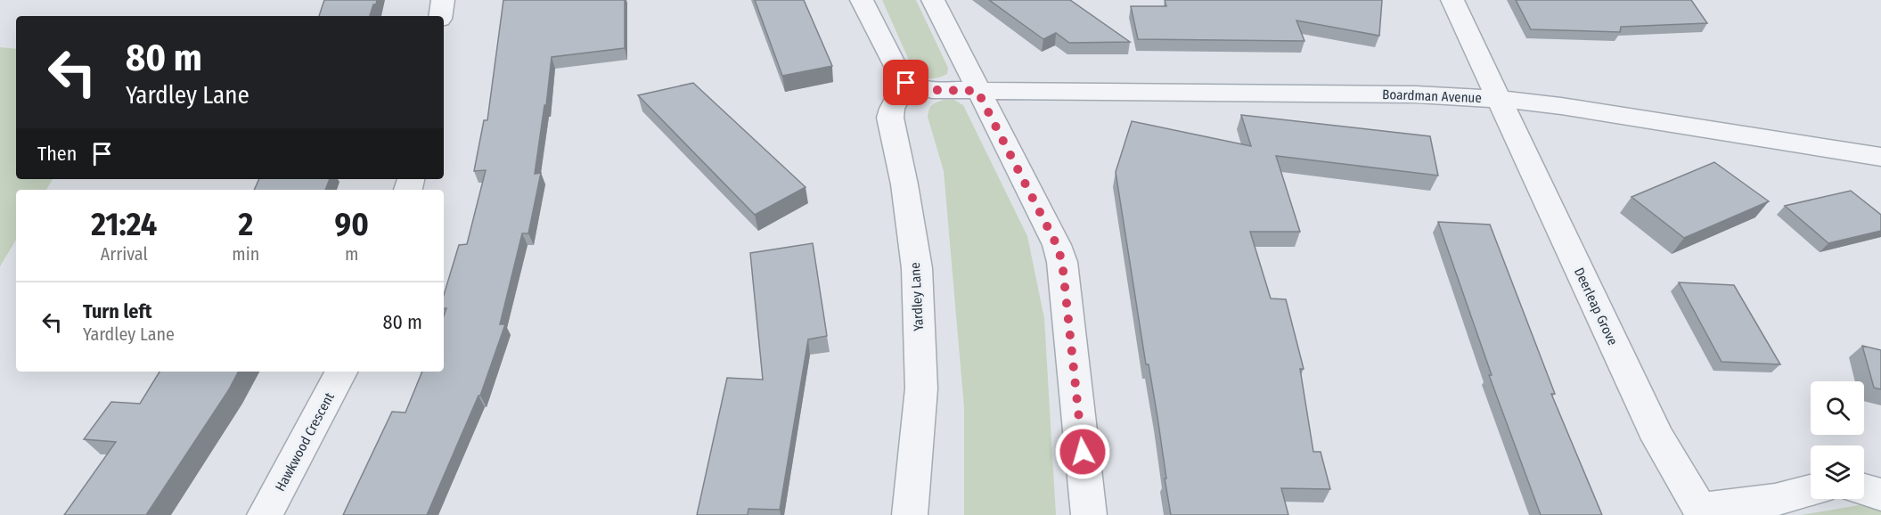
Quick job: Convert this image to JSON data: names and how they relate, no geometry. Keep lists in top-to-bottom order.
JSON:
{
  "streets": {
    "street": [
      "Boardman Avenue",
      "Yardley Lane",
      "Deerleap Grove",
      "Hawkwood Crescent"
    ]
  },
  "crossings": [
    ["Boardman Avenue", "Deerleap Grove"]
  ],
  "page": {
    "turn": ["80 m", "Yardley Lane"],
    "then": "Then",
    "eta": [
      "21:24",
      "Arrival",
      "2",
      "min",
      "90",
      "m"
    ],
    "list": [
      {
        "name": "Turn left",
        "note": "Yardley Lane",
        "value": "80 m"
      }
    ]
  }
}
